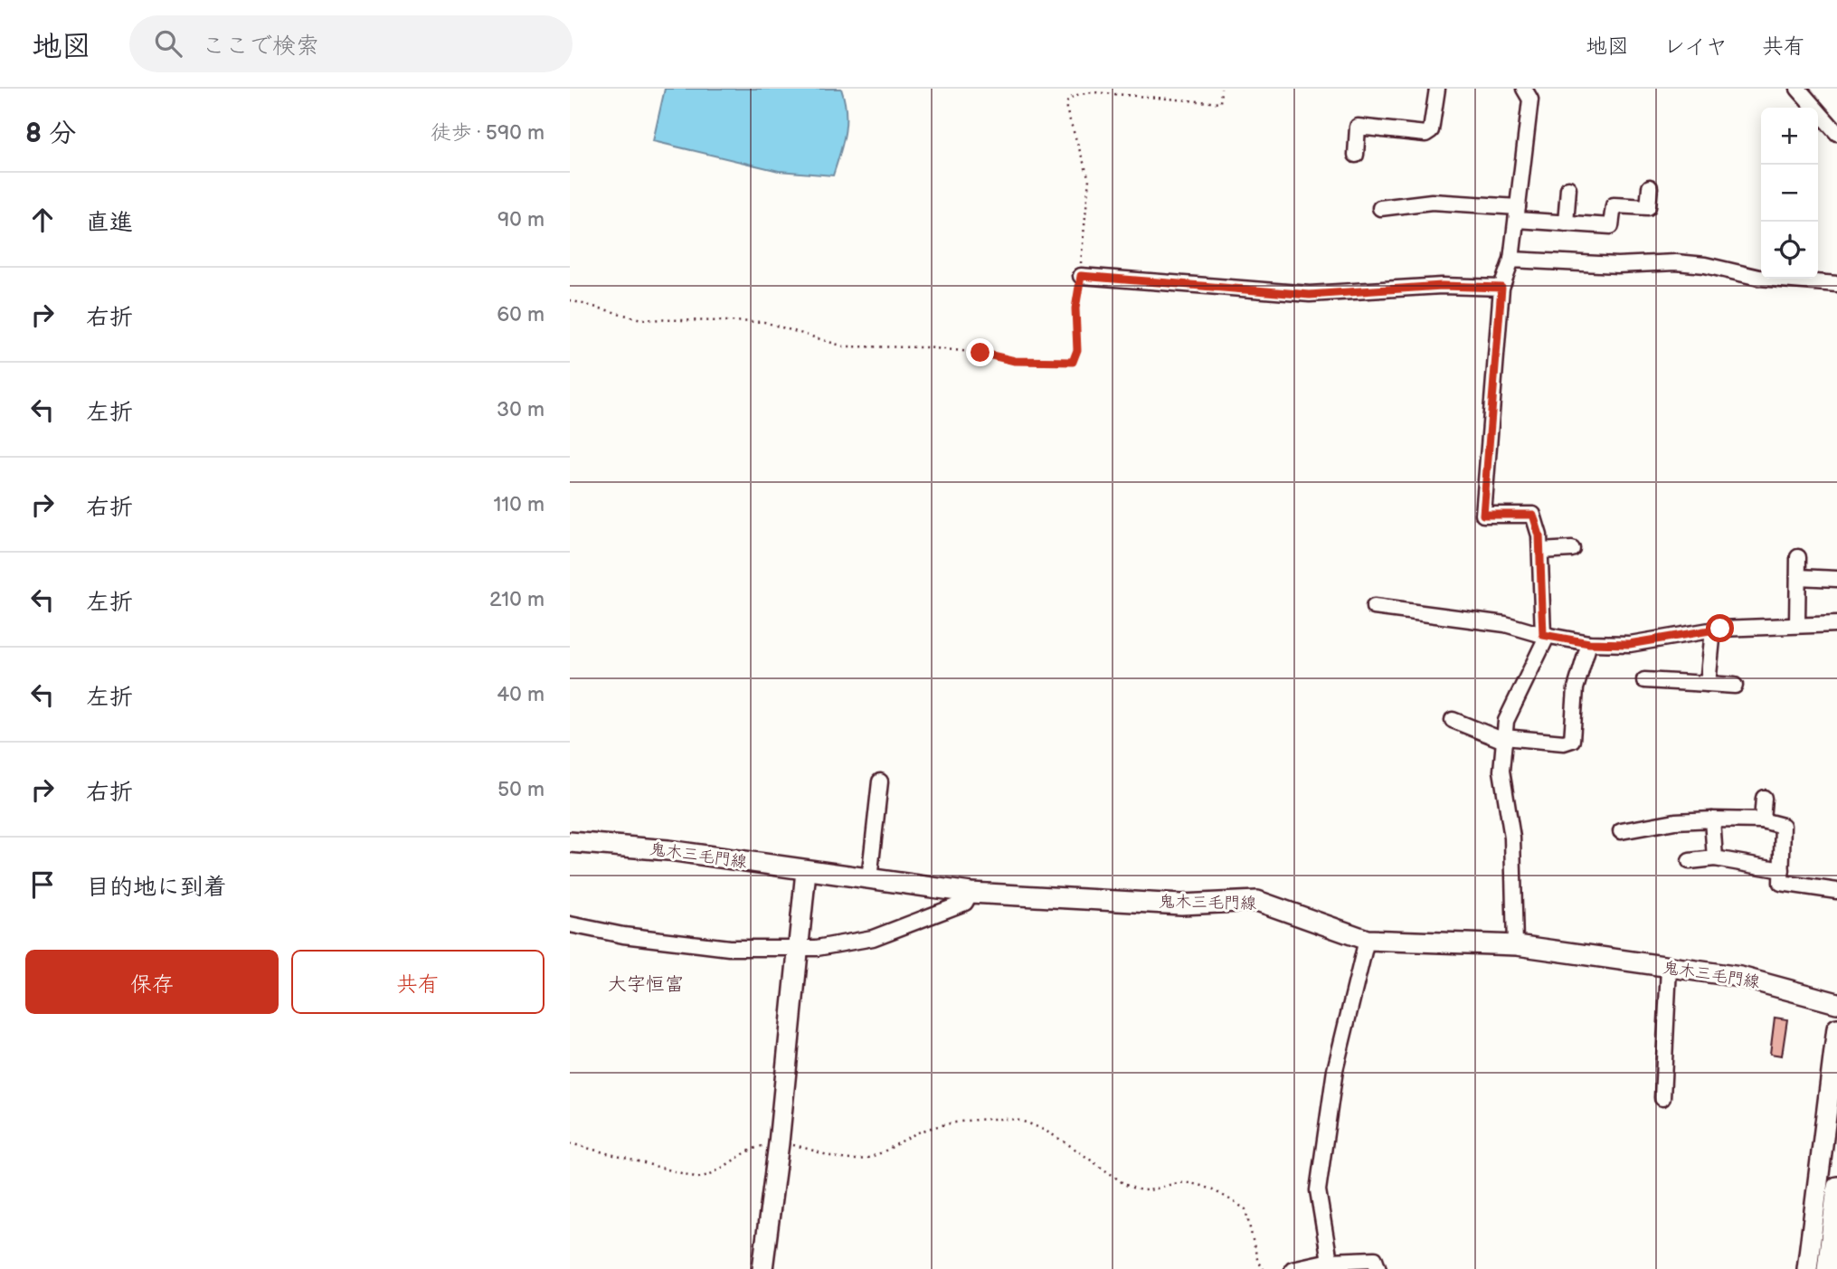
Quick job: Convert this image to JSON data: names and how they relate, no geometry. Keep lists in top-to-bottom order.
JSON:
{
  "streets": {
    "main road": ["鬼木三毛門線"]
  },
  "districts": ["大字恒富"],
  "page": {
    "header": "地図",
    "search": "ここで検索",
    "nav": ["地図", "レイヤ", "共有"],
    "heading": ["8 分", "徒歩 · 590 m"],
    "map_buttons": ["+", "−"],
    "list": [
      ["直進", "90 m"],
      ["右折", "60 m"],
      ["左折", "30 m"],
      ["右折", "110 m"],
      ["左折", "210 m"],
      ["左折", "40 m"],
      ["右折", "50 m"],
      "目的地に到着"
    ],
    "buttons": ["保存", "共有"]
  }
}
